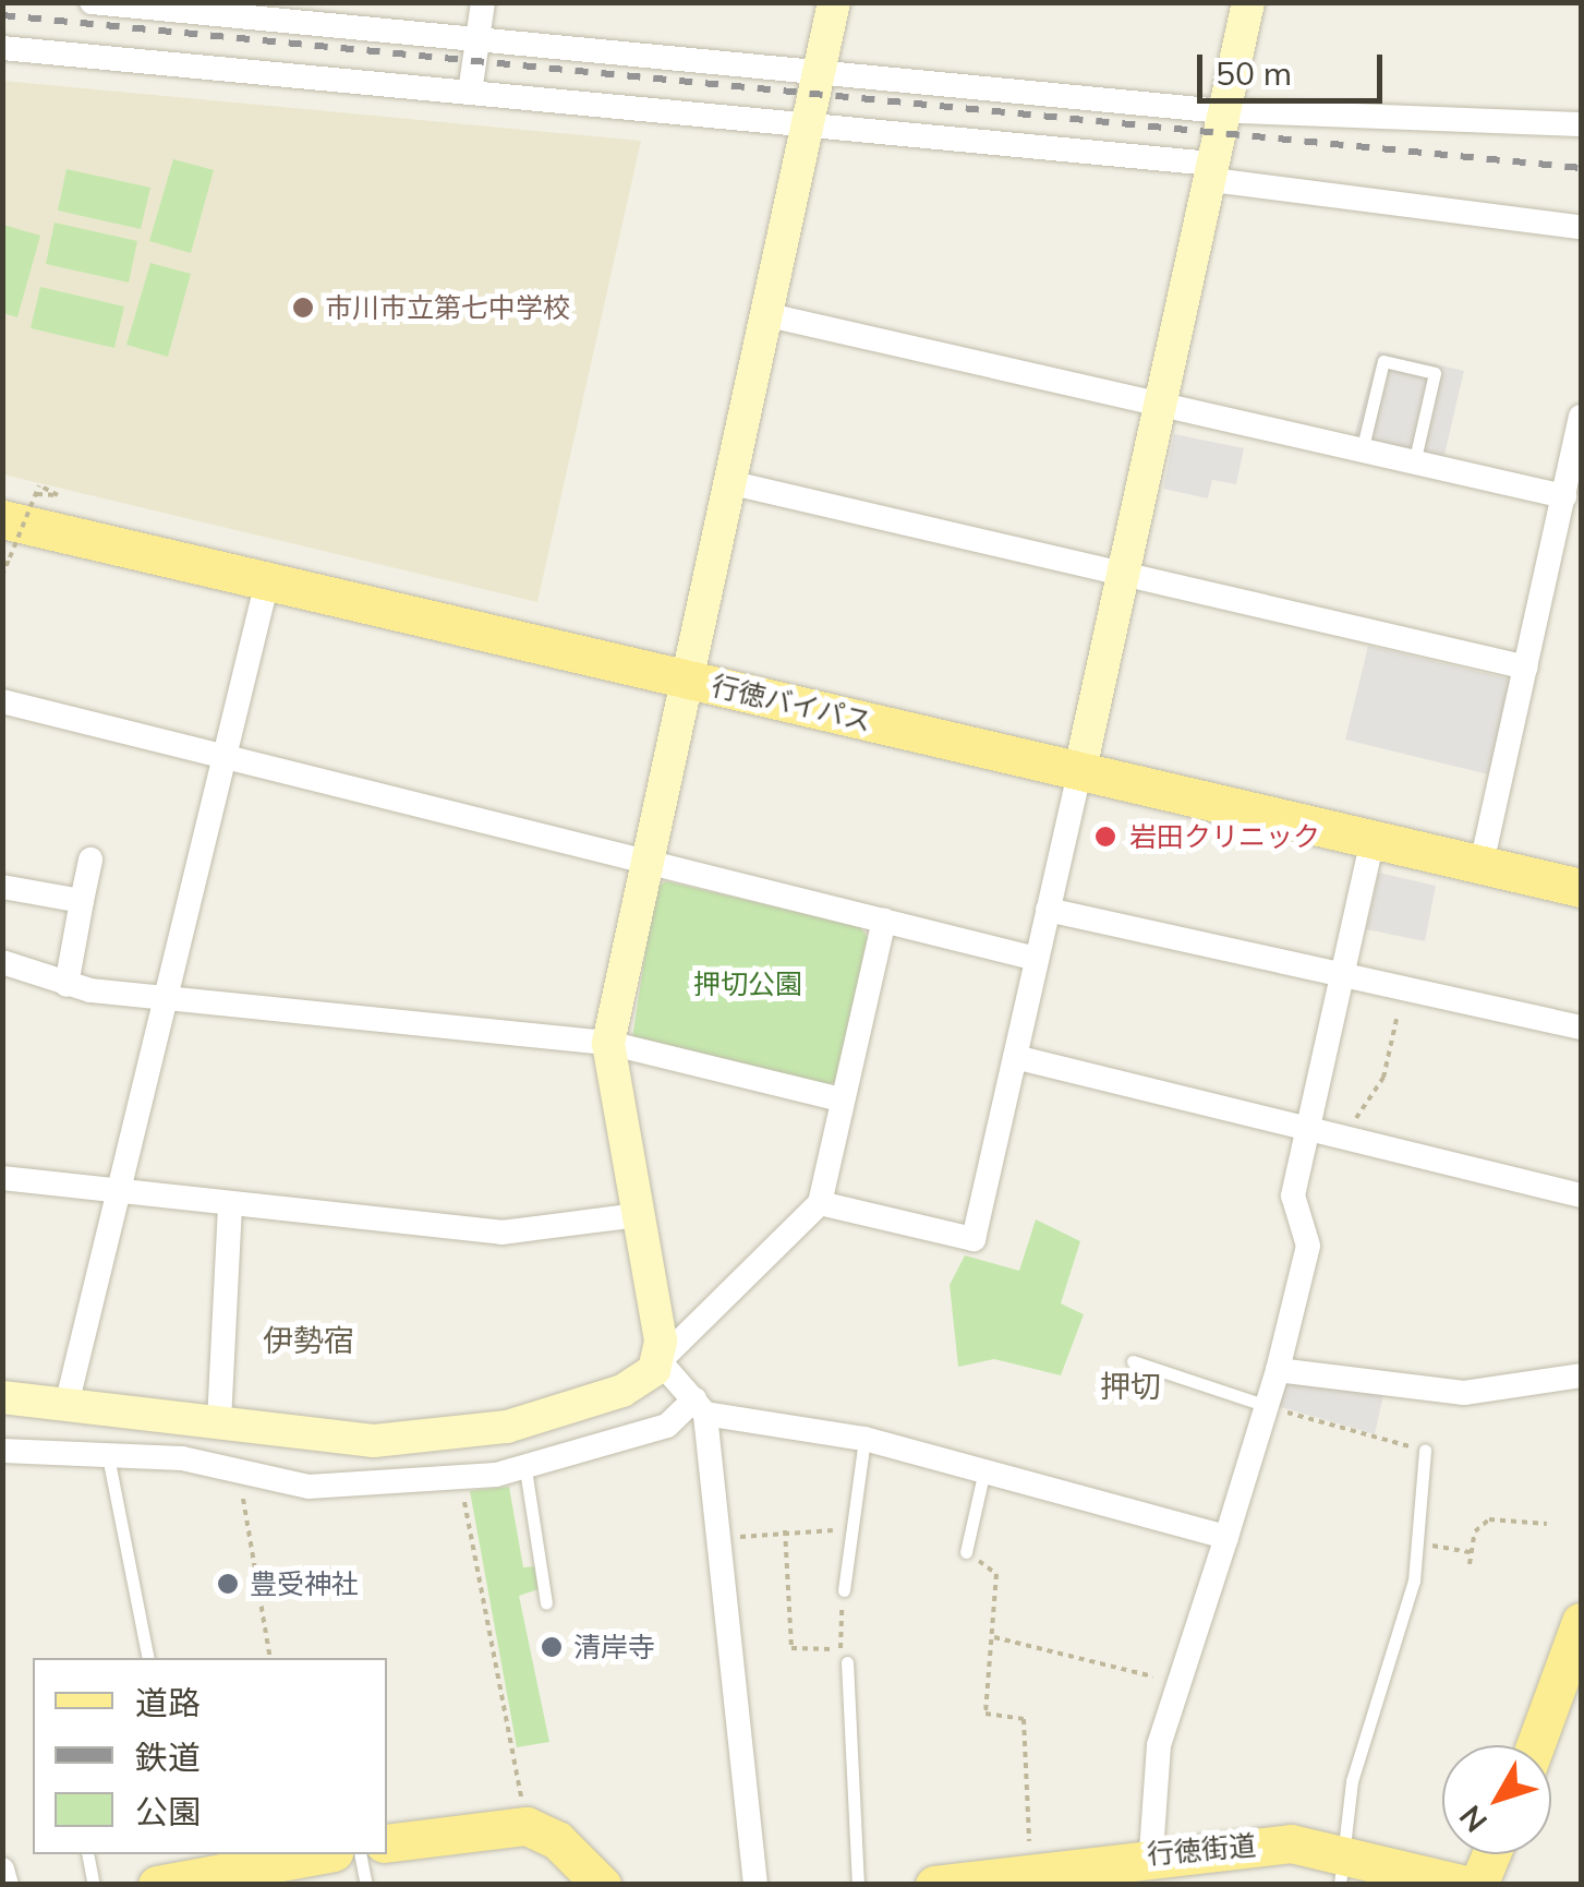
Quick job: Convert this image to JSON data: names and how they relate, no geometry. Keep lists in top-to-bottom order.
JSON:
{
  "streets": {
    "main road": ["行徳バイパス", "行徳街道"]
  },
  "districts": ["伊勢宿", "押切"],
  "parks": ["押切公園"],
  "places": [
    "市川市立第七中学校",
    "岩田クリニック",
    "豊受神社",
    "清岸寺"
  ],
  "legend": ["道路", "鉄道", "公園"],
  "scale_bar": "50 m",
  "north": "bottom left"
}
